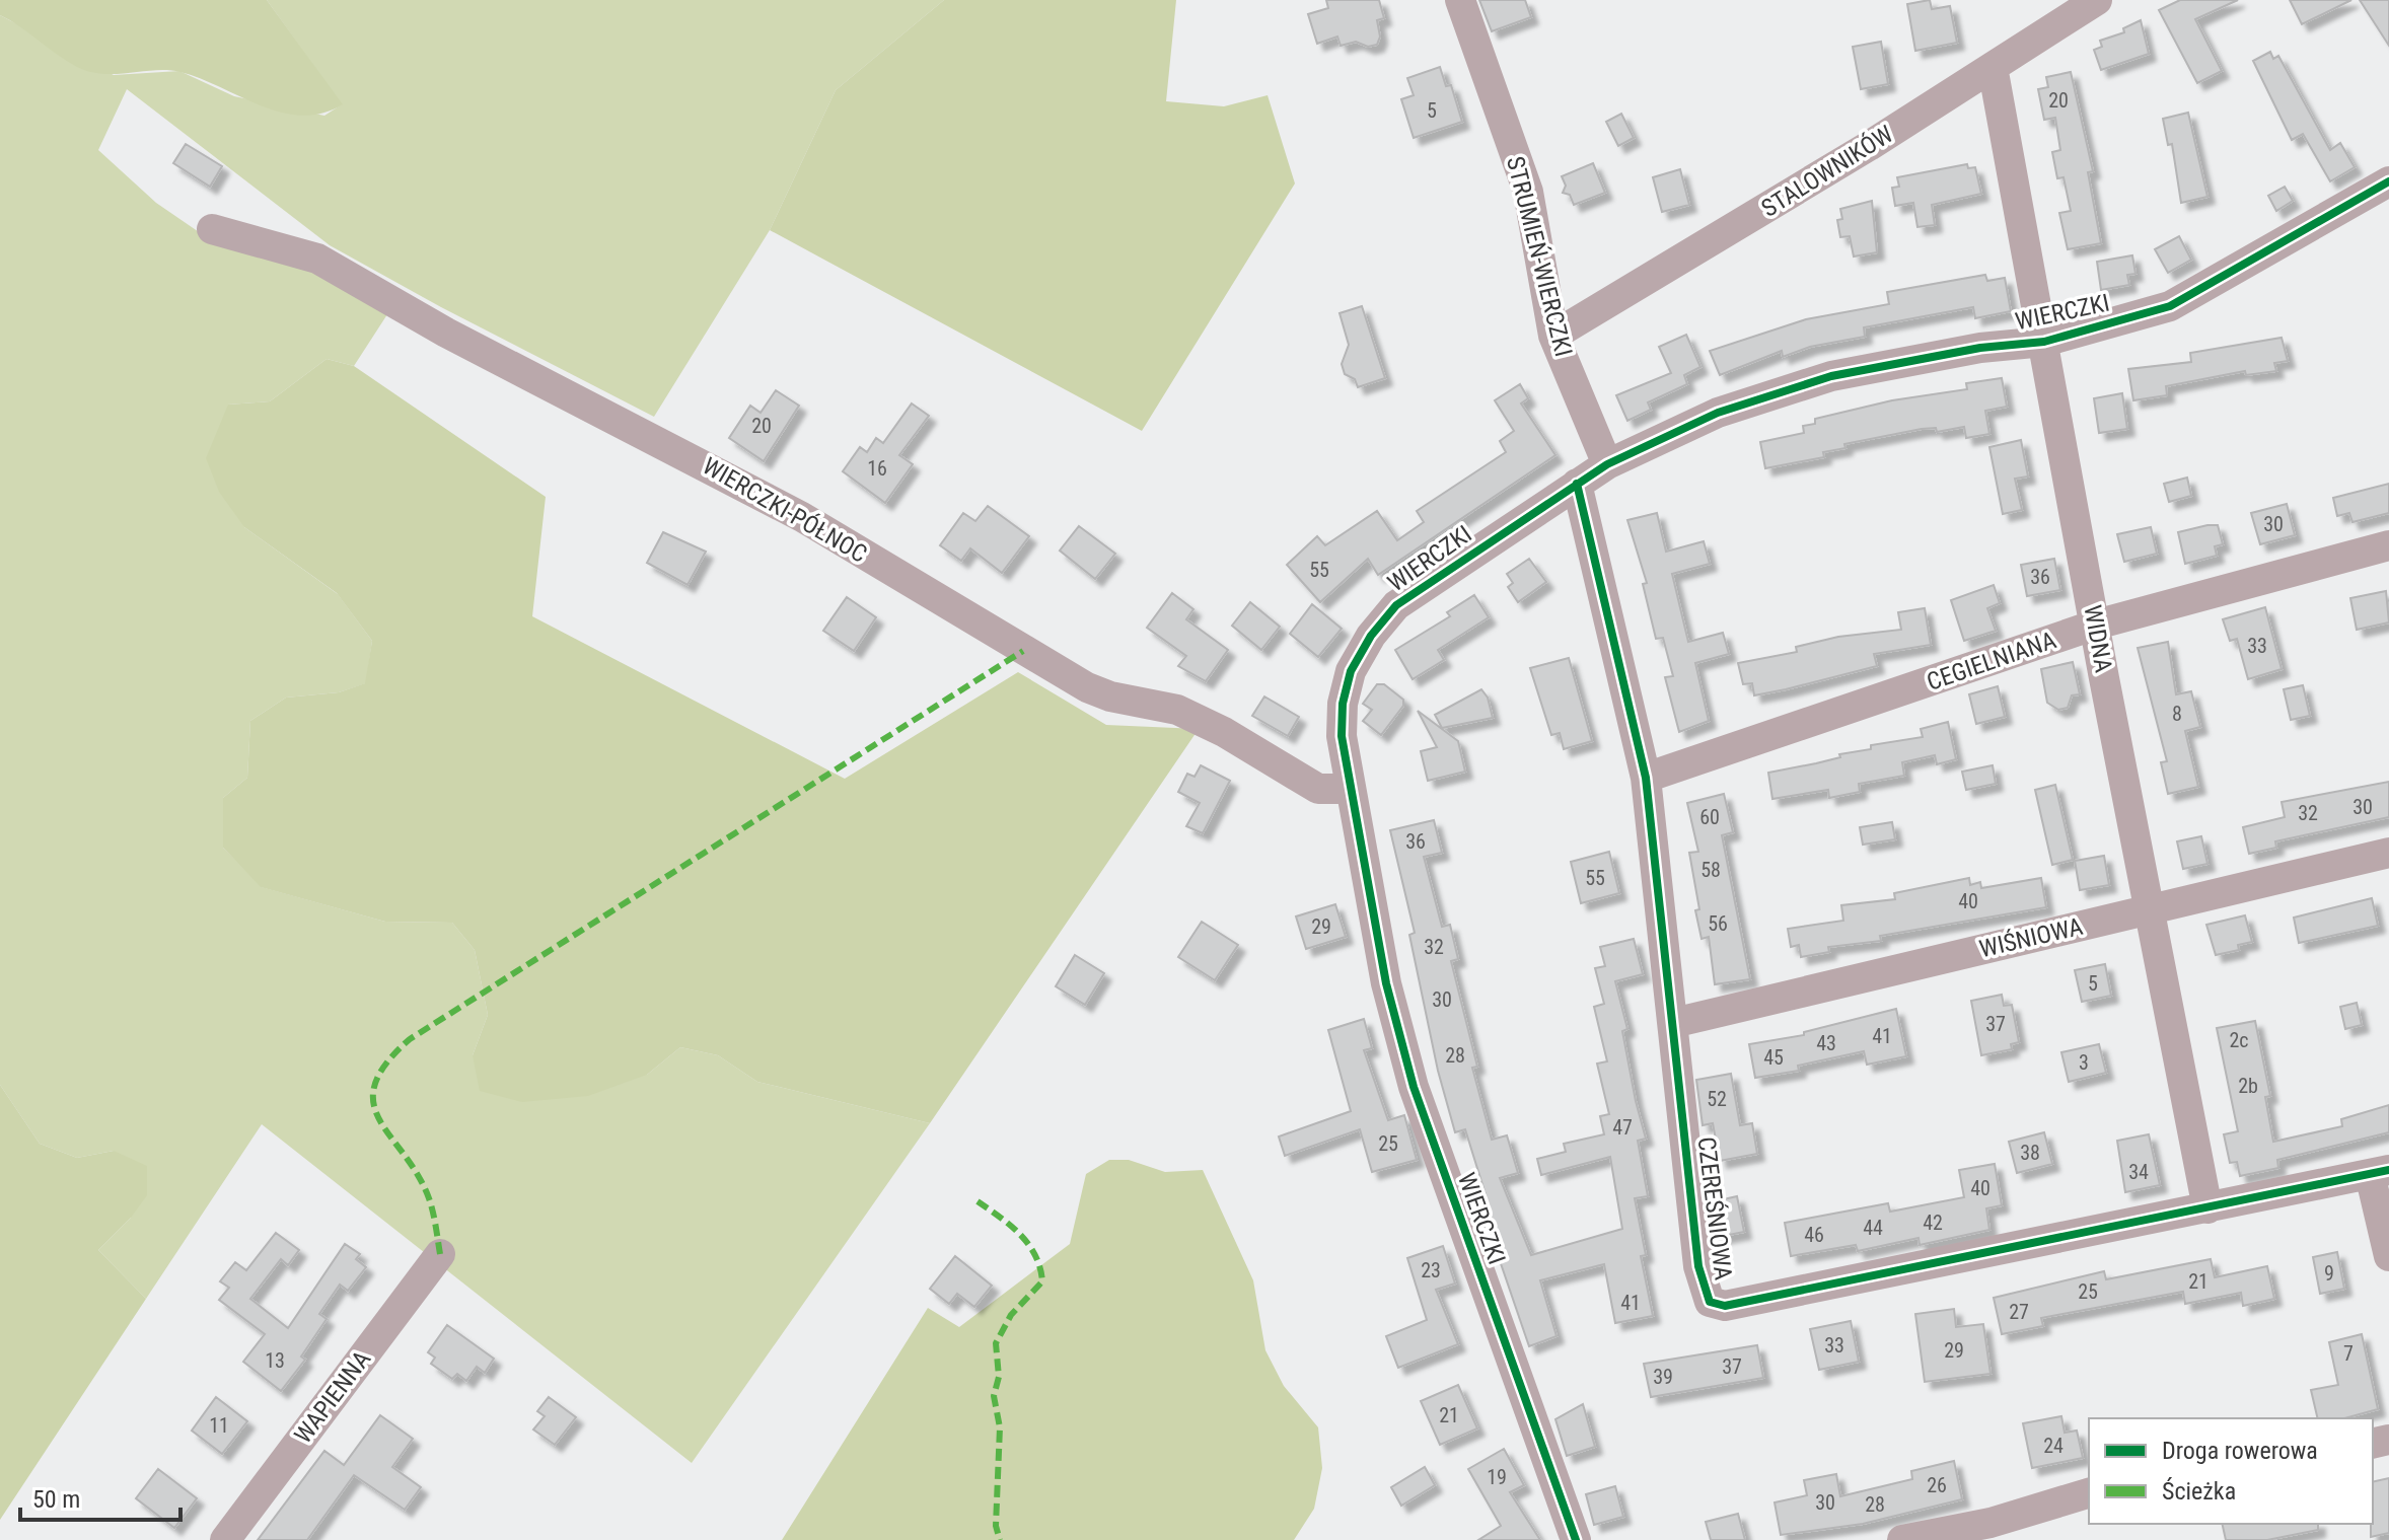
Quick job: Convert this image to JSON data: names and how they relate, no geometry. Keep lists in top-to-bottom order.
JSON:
{
  "streets": {
    "street": [
      "STALOWNIKÓW",
      "STRUMIEŃ-WIERCZKI",
      "WIERCZKI",
      "WIERCZKI-PÓŁNOC",
      "WIDNA",
      "CEGIELNIANA",
      "WIŚNIOWA",
      "CZEREŚNIOWA",
      "WAPIENNA"
    ]
  },
  "crossings": [
    ["STALOWNIKÓW", "STRUMIEŃ-WIERCZKI"],
    ["STALOWNIKÓW", "WIDNA"],
    ["STRUMIEŃ-WIERCZKI", "WIERCZKI"],
    ["WIERCZKI", "WIERCZKI-PÓŁNOC"],
    ["WIERCZKI", "WIDNA"],
    ["WIERCZKI", "CZEREŚNIOWA"],
    ["WIDNA", "CEGIELNIANA"],
    ["WIDNA", "WIŚNIOWA"],
    ["WIDNA", "CZEREŚNIOWA"],
    ["CEGIELNIANA", "CZEREŚNIOWA"],
    ["WIŚNIOWA", "CZEREŚNIOWA"]
  ],
  "house_numbers": [
    "20",
    "5",
    "20",
    "16",
    "30",
    "55",
    "36",
    "33",
    "8",
    "30",
    "32",
    "60",
    "36",
    "58",
    "55",
    "40",
    "56",
    "29",
    "32",
    "5",
    "30",
    "37",
    "41",
    "2c",
    "43",
    "28",
    "45",
    "3",
    "2b",
    "52",
    "47",
    "25",
    "38",
    "34",
    "40",
    "42",
    "44",
    "46",
    "23",
    "9",
    "21",
    "25",
    "41",
    "27",
    "33",
    "29",
    "7",
    "13",
    "37",
    "39",
    "21",
    "11",
    "24",
    "19",
    "26",
    "30",
    "28"
  ],
  "legend": ["Droga rowerowa", "Ścieżka"],
  "scale_bar": "50 m"
}
